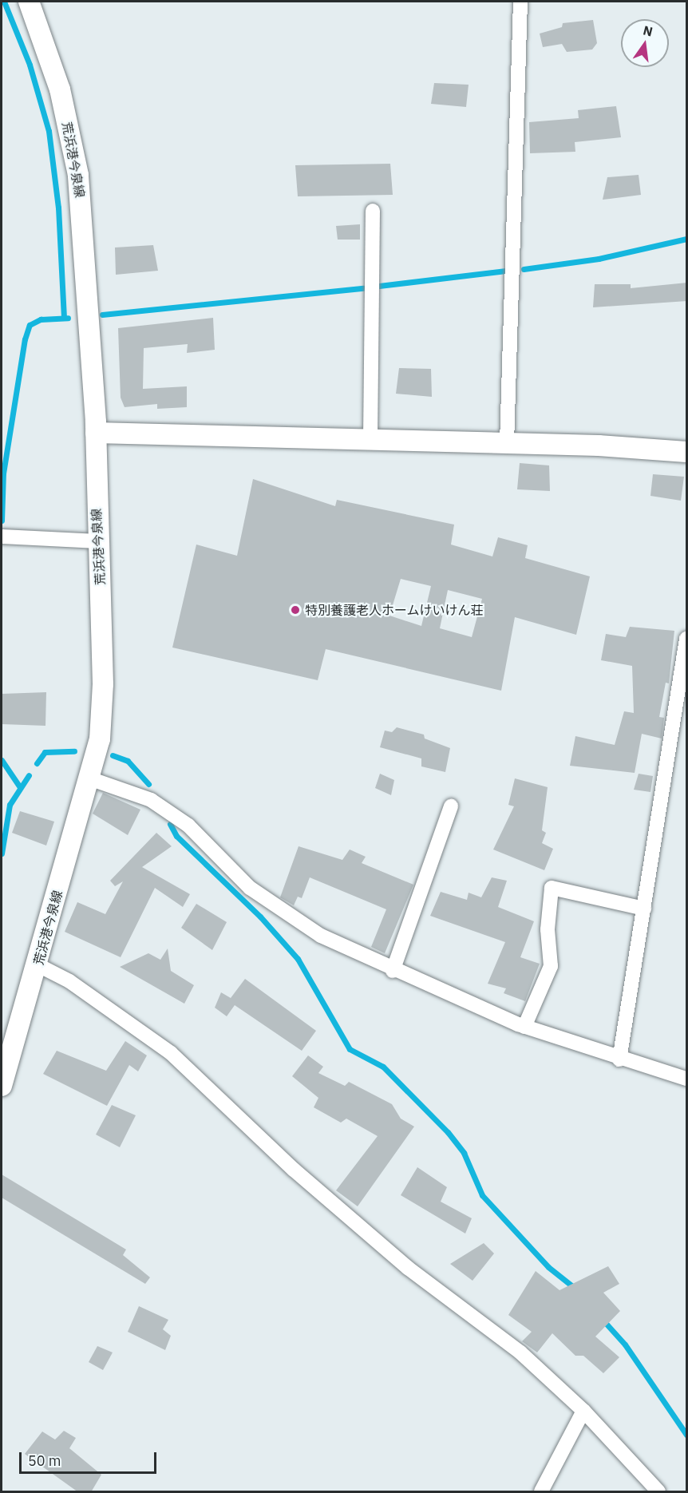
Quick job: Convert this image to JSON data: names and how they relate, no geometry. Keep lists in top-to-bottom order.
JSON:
{
  "streets": {
    "main road": ["荒浜港今泉線"]
  },
  "places": ["特別養護老人ホームけいけん荘"],
  "scale_bar": "50 m",
  "north": "top"
}
